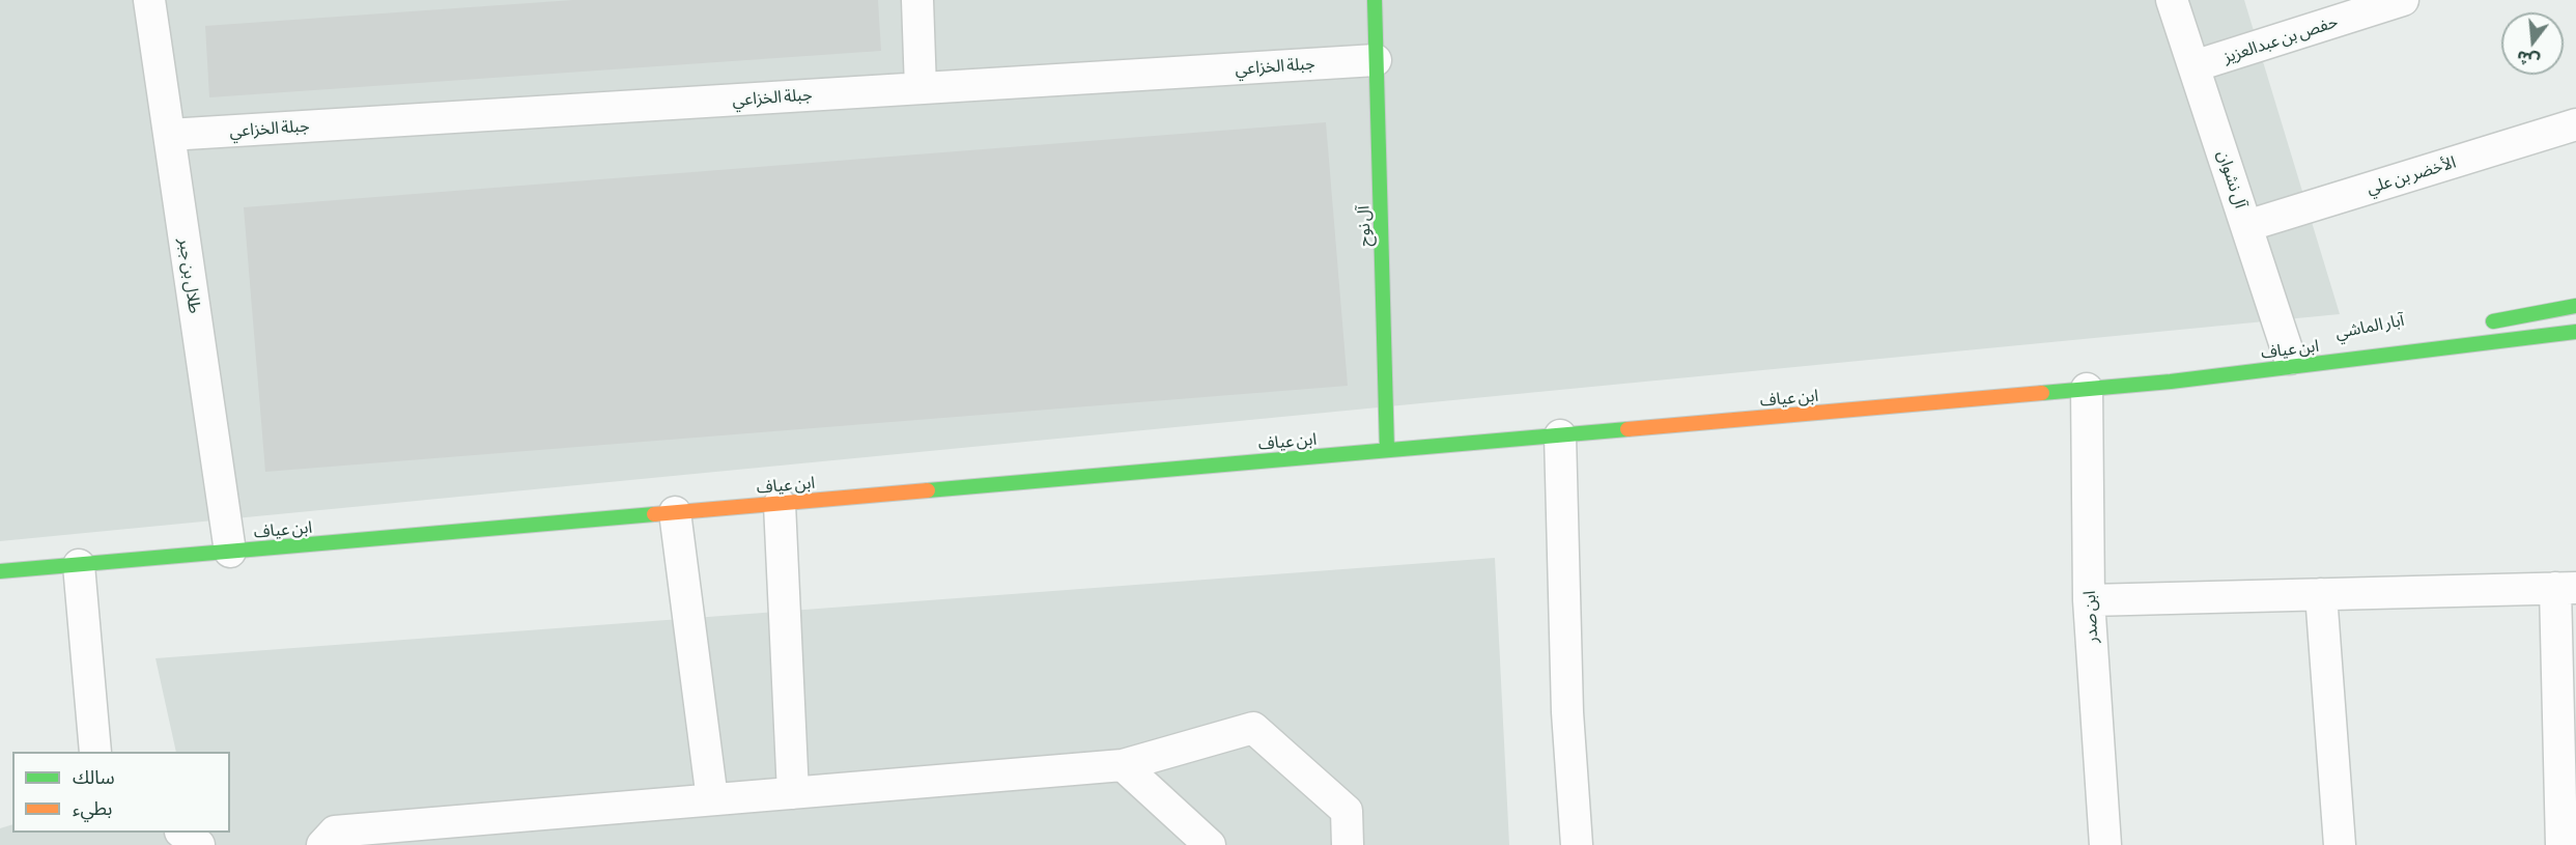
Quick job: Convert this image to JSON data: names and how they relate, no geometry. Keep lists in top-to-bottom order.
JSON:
{
  "streets": {
    "street": [
      "حفص بن عبدالعزيز",
      "جبلة الخزاعي",
      "الأخضر بن علي",
      "آل نشوان",
      "آل نوح",
      "طلال بن جبر",
      "آبار الماشي",
      "ابن عياف",
      "ابن صدر"
    ]
  },
  "crossings": [
    ["حفص بن عبدالعزيز", "آل نشوان"],
    ["جبلة الخزاعي", "آل نوح"],
    ["جبلة الخزاعي", "طلال بن جبر"],
    ["الأخضر بن علي", "آل نشوان"],
    ["آل نشوان", "آبار الماشي"],
    ["آل نوح", "ابن عياف"],
    ["طلال بن جبر", "ابن عياف"],
    ["آبار الماشي", "ابن عياف"],
    ["ابن عياف", "ابن صدر"]
  ],
  "legend": ["سالك", "بطيء"],
  "north": "bottom"
}
